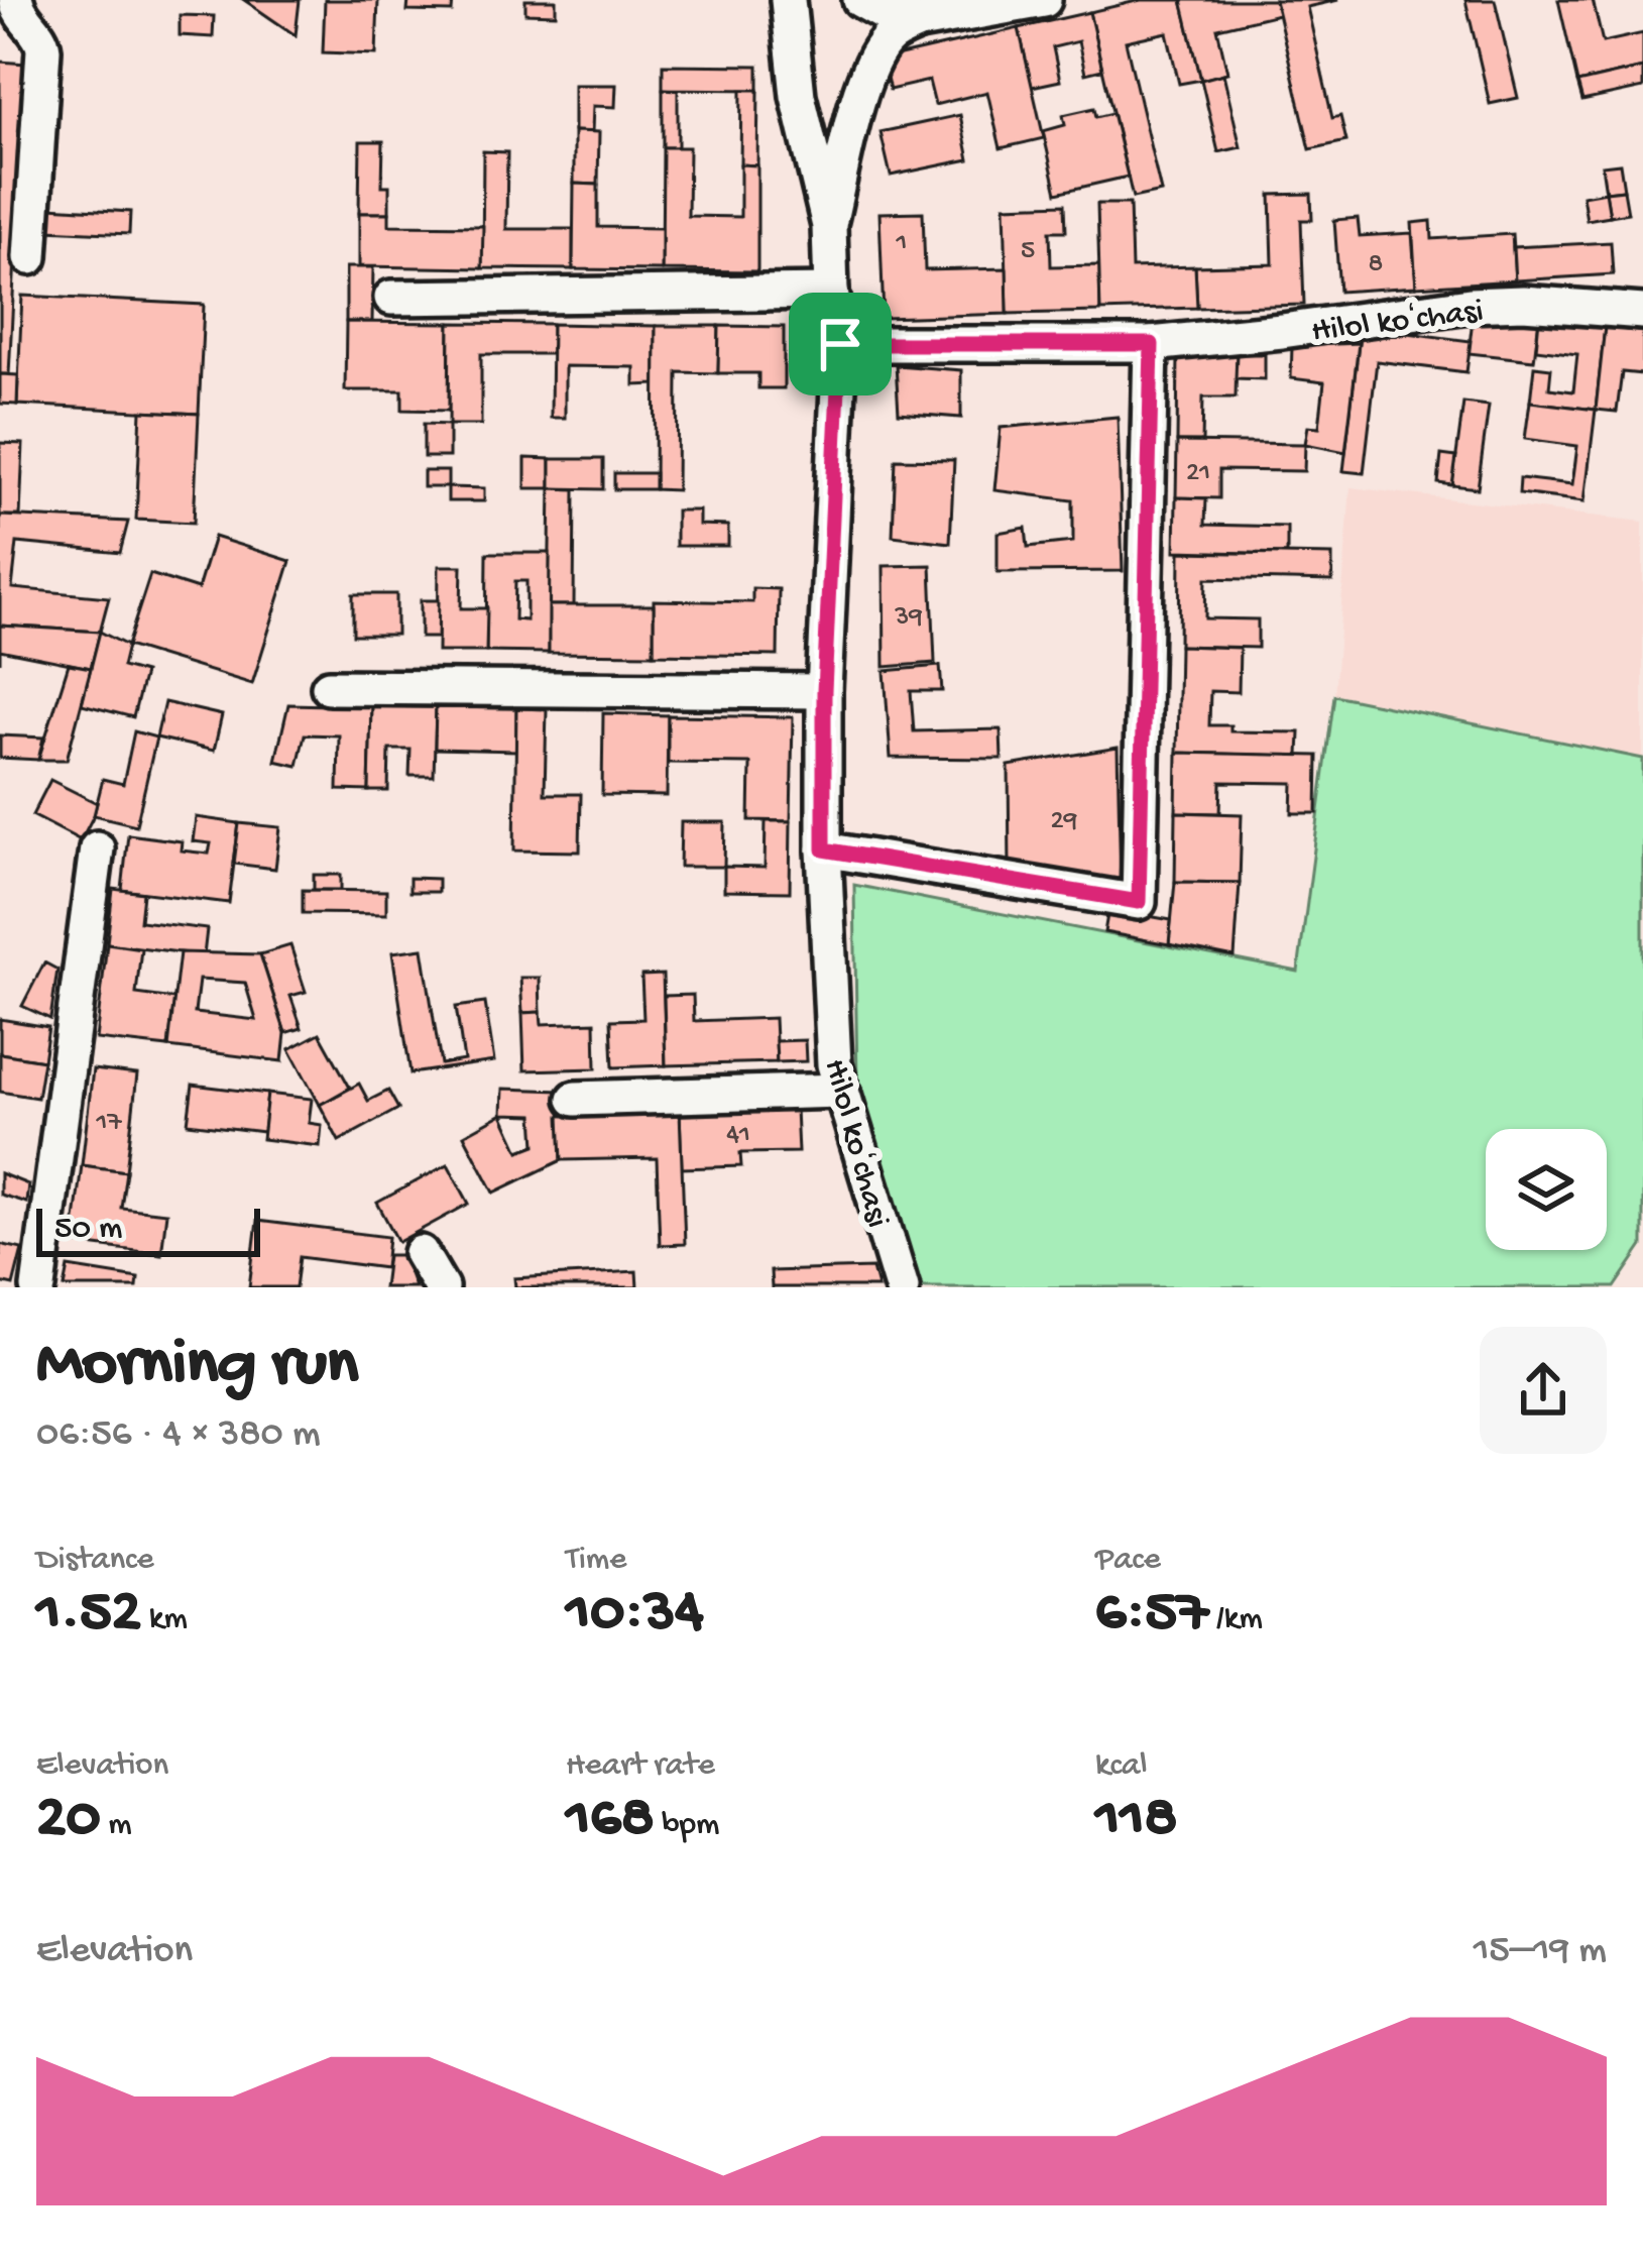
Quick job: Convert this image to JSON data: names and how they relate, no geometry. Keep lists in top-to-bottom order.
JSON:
{
  "streets": {
    "street": ["Hilol koʻchasi"]
  },
  "house_numbers": [
    "1",
    "5",
    "8",
    "21",
    "39",
    "29",
    "17",
    "41"
  ],
  "scale_bar": "50 m",
  "page": {
    "scale": "50 m",
    "heading": ["Morning run", "06:56 · 4 × 380 m"],
    "stats": [
      ["Distance", "1.52 km"],
      ["Time", "10:34"],
      ["Pace", "6:57 /km"],
      ["Elevation", "20 m"],
      ["Heart rate", "168 bpm"],
      ["kcal", "118"]
    ],
    "chart": ["Elevation", "15–19 m"]
  }
}
